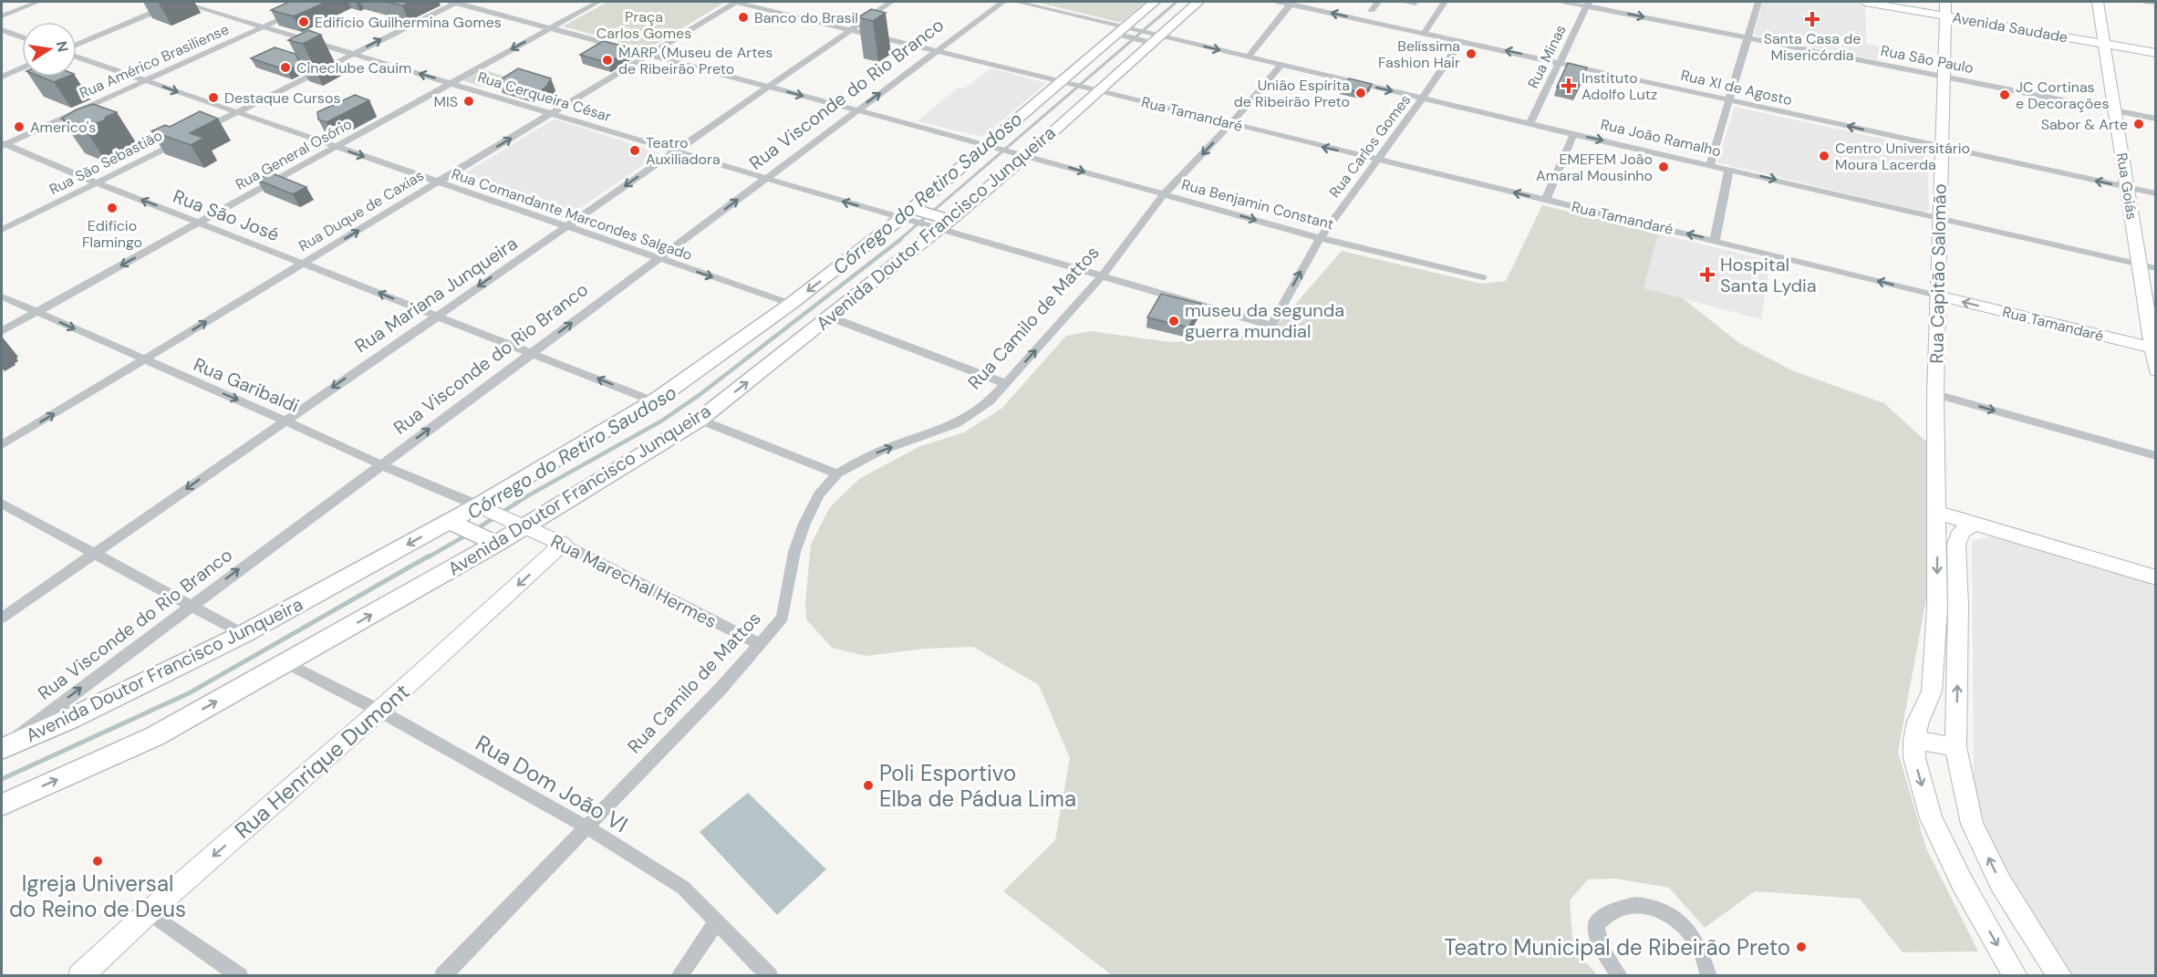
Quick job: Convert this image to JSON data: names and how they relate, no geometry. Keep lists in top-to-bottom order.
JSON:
{
  "streets": {
    "main road": [
      "Avenida Saudade",
      "Rua Tamandaré",
      "Rua Goiás",
      "Avenida Doutor Francisco Junqueira",
      "Rua Capitão Salomão",
      "Rua Marechal Hermes",
      "Rua Henrique Dumont"
    ],
    "street": [
      "Rua Minas",
      "Rua São Paulo",
      "Rua Américo Brasiliense",
      "Rua XI de Agosto",
      "Rua Visconde do Rio Branco",
      "Rua Cerqueira César",
      "Rua João Ramalho",
      "Rua Carlos Gomes",
      "Rua General Osório",
      "Rua São Sebastião",
      "Rua Benjamin Constant",
      "Rua Duque de Caxias",
      "Rua Comandante Marcondes Salgado",
      "Rua São José",
      "Rua Mariana Junqueira",
      "Rua Camilo de Mattos",
      "Rua Garibaldi",
      "Rua Dom João VI"
    ]
  },
  "crossings": [
    ["Avenida Saudade", "Rua Goiás"],
    ["Avenida Saudade", "Rua Capitão Salomão"],
    ["Rua Minas", "Rua São Paulo"],
    ["Rua Minas", "Rua XI de Agosto"],
    ["Rua Minas", "Rua João Ramalho"],
    ["Rua São Paulo", "Rua Goiás"],
    ["Rua São Paulo", "Rua Capitão Salomão"],
    ["Rua Américo Brasiliense", "Rua Cerqueira César"],
    ["Rua Américo Brasiliense", "Rua Comandante Marcondes Salgado"],
    ["Rua Américo Brasiliense", "Rua São José"],
    ["Rua XI de Agosto", "Rua Carlos Gomes"],
    ["Rua XI de Agosto", "Rua Goiás"],
    ["Rua XI de Agosto", "Rua Capitão Salomão"],
    ["Rua Visconde do Rio Branco", "Rua Cerqueira César"],
    ["Rua Visconde do Rio Branco", "Rua Tamandaré"],
    ["Rua Visconde do Rio Branco", "Rua Benjamin Constant"],
    ["Rua Visconde do Rio Branco", "Rua Comandante Marcondes Salgado"],
    ["Rua Visconde do Rio Branco", "Rua São José"],
    ["Rua Visconde do Rio Branco", "Avenida Doutor Francisco Junqueira"],
    ["Rua Visconde do Rio Branco", "Rua Garibaldi"],
    ["Rua Cerqueira César", "Rua General Osório"],
    ["Rua Cerqueira César", "Rua Duque de Caxias"],
    ["Rua Cerqueira César", "Avenida Doutor Francisco Junqueira"],
    ["Rua Cerqueira César", "Rua Mariana Junqueira"],
    ["Rua Tamandaré", "Rua Carlos Gomes"],
    ["Rua Tamandaré", "Rua Goiás"],
    ["Rua Tamandaré", "Rua Duque de Caxias"],
    ["Rua Tamandaré", "Avenida Doutor Francisco Junqueira"],
    ["Rua Tamandaré", "Rua Capitão Salomão"],
    ["Rua Tamandaré", "Rua Mariana Junqueira"],
    ["Rua Tamandaré", "Rua Camilo de Mattos"],
    ["Rua João Ramalho", "Rua Carlos Gomes"],
    ["Rua João Ramalho", "Rua Goiás"],
    ["Rua João Ramalho", "Avenida Doutor Francisco Junqueira"],
    ["Rua João Ramalho", "Rua Capitão Salomão"],
    ["Rua João Ramalho", "Rua Camilo de Mattos"],
    ["Rua Carlos Gomes", "Rua Benjamin Constant"],
    ["Rua Carlos Gomes", "Rua Camilo de Mattos"],
    ["Rua General Osório", "Rua Benjamin Constant"],
    ["Rua General Osório", "Rua Comandante Marcondes Salgado"],
    ["Rua General Osório", "Rua São José"],
    ["Rua General Osório", "Rua Garibaldi"],
    ["Rua São Sebastião", "Rua São José"],
    ["Rua Benjamin Constant", "Rua Duque de Caxias"],
    ["Rua Benjamin Constant", "Avenida Doutor Francisco Junqueira"],
    ["Rua Benjamin Constant", "Rua Mariana Junqueira"],
    ["Rua Benjamin Constant", "Rua Camilo de Mattos"],
    ["Rua Duque de Caxias", "Rua Comandante Marcondes Salgado"],
    ["Rua Duque de Caxias", "Rua São José"],
    ["Rua Duque de Caxias", "Rua Garibaldi"],
    ["Rua Comandante Marcondes Salgado", "Avenida Doutor Francisco Junqueira"],
    ["Rua Comandante Marcondes Salgado", "Rua Mariana Junqueira"],
    ["Rua São José", "Avenida Doutor Francisco Junqueira"],
    ["Rua São José", "Rua Mariana Junqueira"],
    ["Avenida Doutor Francisco Junqueira", "Rua Garibaldi"],
    ["Avenida Doutor Francisco Junqueira", "Rua Marechal Hermes"],
    ["Avenida Doutor Francisco Junqueira", "Rua Dom João VI"],
    ["Rua Mariana Junqueira", "Rua Garibaldi"],
    ["Rua Camilo de Mattos", "Rua Marechal Hermes"],
    ["Rua Camilo de Mattos", "Rua Dom João VI"],
    ["Rua Garibaldi", "Rua Marechal Hermes"],
    ["Rua Marechal Hermes", "Rua Henrique Dumont"],
    ["Rua Henrique Dumont", "Rua Dom João VI"]
  ],
  "one_way": [
    "Rua XI de Agosto",
    "Rua Visconde do Rio Branco",
    "Rua Tamandaré",
    "Rua João Ramalho",
    "Rua General Osório",
    "Rua Benjamin Constant",
    "Rua Duque de Caxias",
    "Rua Comandante Marcondes Salgado",
    "Rua São José",
    "Rua Mariana Junqueira",
    "Rua Garibaldi",
    "Rua Henrique Dumont"
  ],
  "water": ["Córrego do Retiro Saudoso"],
  "parks": ["Praça Carlos Gomes"],
  "places": {
    "other": [
      "Banco do Brasil",
      "Edifício Guilhermina Gomes",
      "Belíssima Fashion Hair",
      "MARP (Museu de Artes de Ribeirão Preto",
      "Cineclube Cauim",
      "União Espírita de Ribeirão Preto",
      "JC Cortinas e Decorações",
      "Destaque Cursos",
      "MIS",
      "Sabor & Arte",
      "Americo's",
      "Teatro Auxiliadora",
      "Centro Universitário Moura Lacerda",
      "EMEFEM João Amaral Mousinho",
      "Edifício Flamingo",
      "museu da segunda guerra mundial",
      "Poli Esportivo Elba de Pádua Lima",
      "Igreja Universal do Reino de Deus",
      "Teatro Municipal de Ribeirão Preto"
    ],
    "health": ["Santa Casa de Misericórdia", "Instituto Adolfo Lutz", "Hospital Santa Lydia"]
  },
  "north": "right"
}
